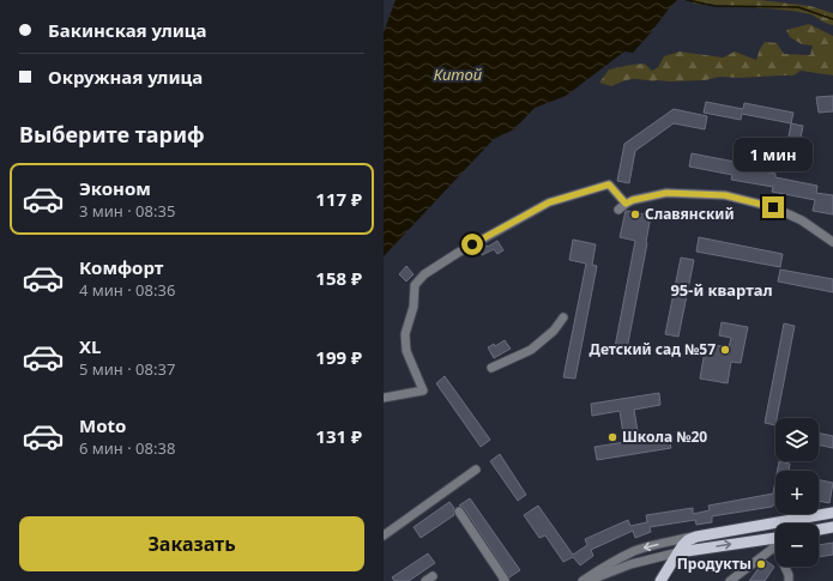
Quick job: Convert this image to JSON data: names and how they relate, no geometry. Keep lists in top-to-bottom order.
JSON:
{
  "districts": ["95-й квартал"],
  "water": ["Китой"],
  "places": [
    "Славянский",
    "Детский сад №57",
    "Школа №20",
    "Продукты"
  ],
  "page": {
    "banner": ["Бакинская улица", "Окружная улица"],
    "heading": "Выберите тариф",
    "bubble": "1 мин",
    "list": [
      {
        "name": "Эконом",
        "note": "3 мин · 08:35",
        "value": "117 ₽"
      },
      {
        "name": "Комфорт",
        "note": "4 мин · 08:36",
        "value": "158 ₽"
      },
      {
        "name": "XL",
        "note": "5 мин · 08:37",
        "value": "199 ₽"
      },
      {
        "name": "Moto",
        "note": "6 мин · 08:38",
        "value": "131 ₽"
      }
    ],
    "map_buttons": ["+", "−"],
    "buttons": "Заказать"
  }
}
